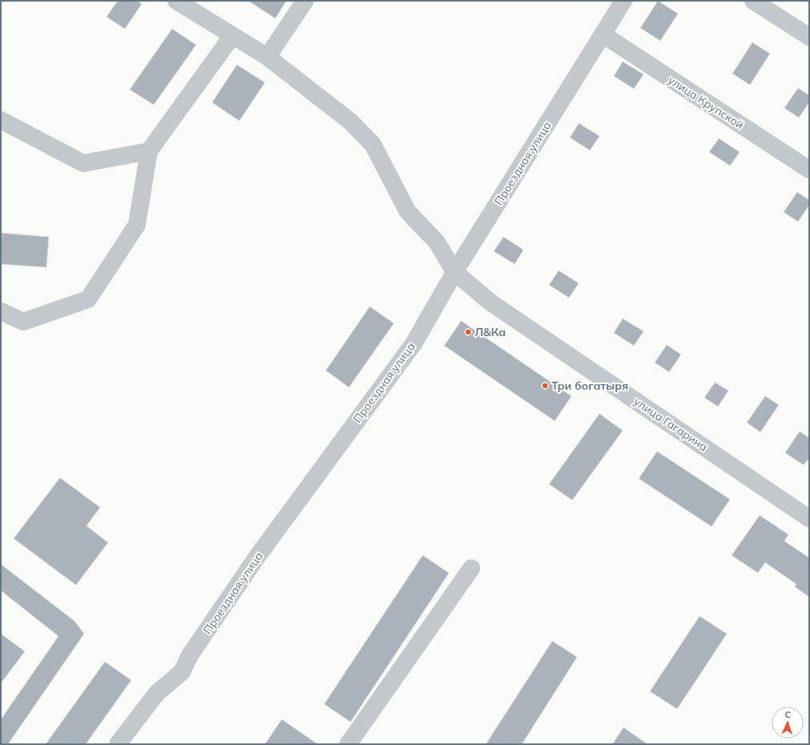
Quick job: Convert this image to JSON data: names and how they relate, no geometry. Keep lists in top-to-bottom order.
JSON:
{
  "streets": {
    "street": ["улица Крупской", "Проездная улица", "улица Гагарина"]
  },
  "crossings": [
    ["улица Крупской", "Проездная улица"],
    ["Проездная улица", "улица Гагарина"]
  ],
  "places": ["Л&Ка", "Три богатыря"],
  "north": "top"
}
